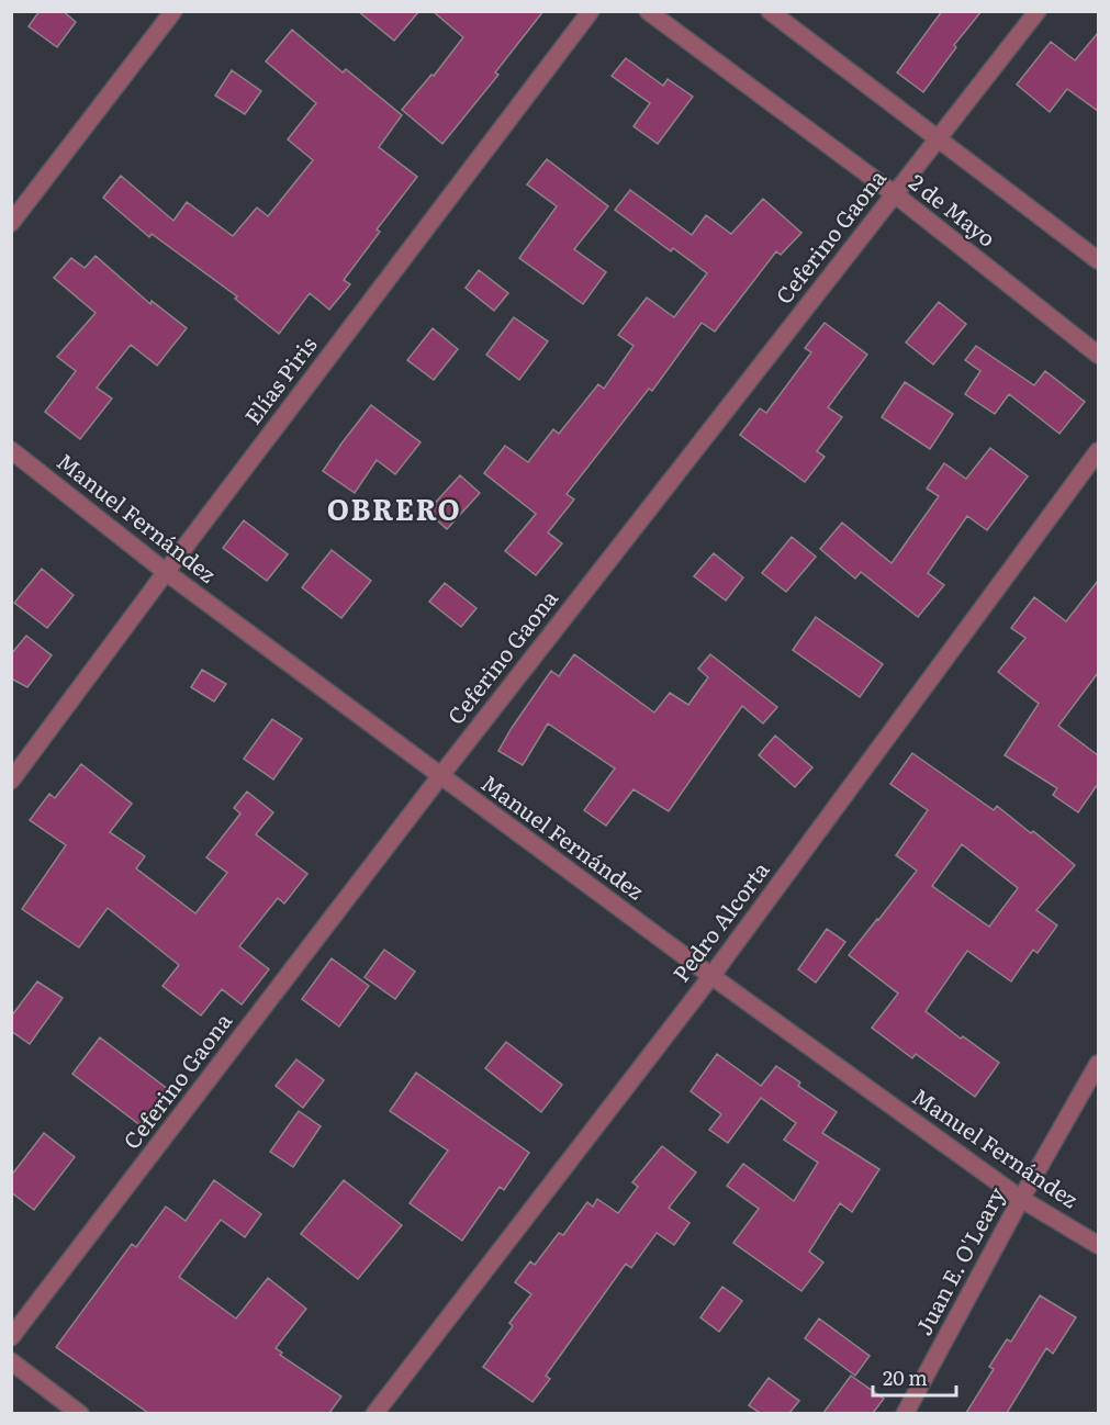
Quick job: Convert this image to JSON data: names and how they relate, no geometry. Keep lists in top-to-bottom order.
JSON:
{
  "streets": {
    "street": [
      "2 de Mayo",
      "Ceferino Gaona",
      "Elías Piris",
      "Manuel Fernández",
      "Pedro Alcorta",
      "Juan E. O'Leary"
    ]
  },
  "crossings": [
    ["2 de Mayo", "Ceferino Gaona"],
    ["Ceferino Gaona", "Manuel Fernández"],
    ["Elías Piris", "Manuel Fernández"],
    ["Manuel Fernández", "Pedro Alcorta"],
    ["Manuel Fernández", "Juan E. O'Leary"]
  ],
  "districts": ["OBRERO"],
  "scale_bar": "20 m"
}
